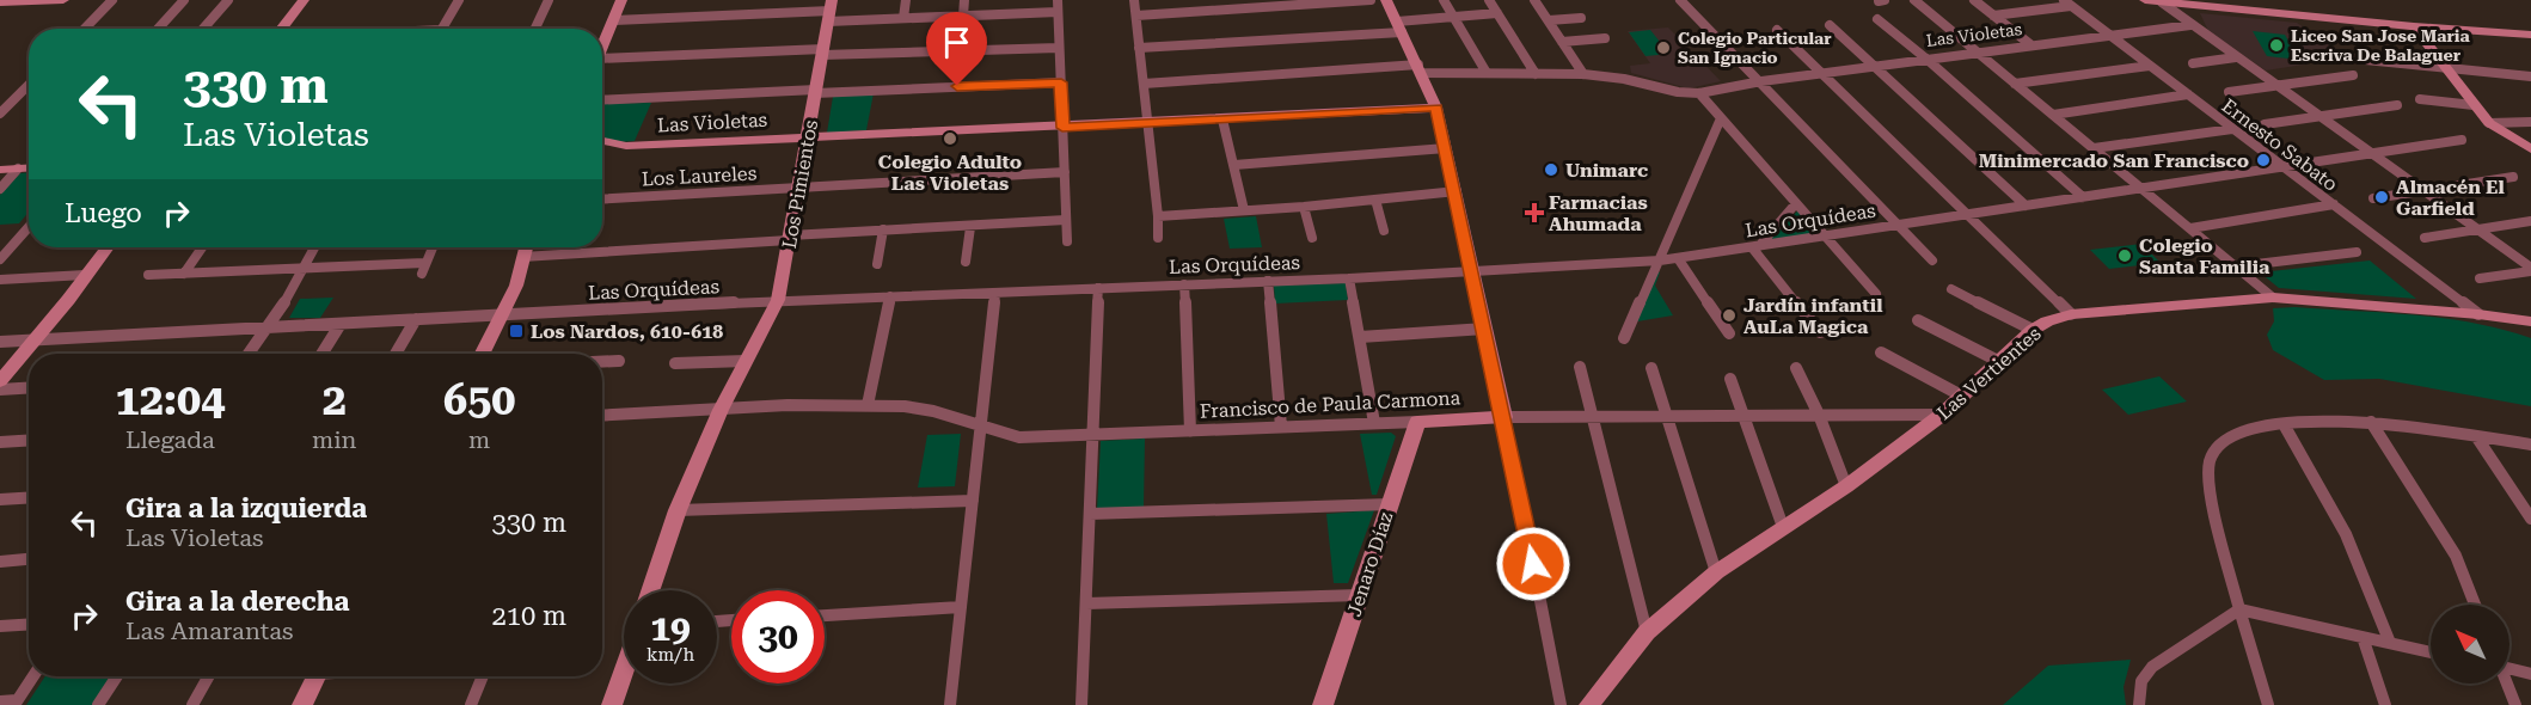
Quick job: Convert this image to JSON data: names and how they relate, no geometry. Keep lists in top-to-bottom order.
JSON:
{
  "streets": {
    "street": [
      "Las Violetas",
      "Ernesto Sabato",
      "Los Laureles",
      "Los Pimientos",
      "Las Orquídeas",
      "Las Vertientes",
      "Francisco de Paula Carmona",
      "Jenaro Díaz"
    ]
  },
  "crossings": [
    ["Las Violetas", "Ernesto Sabato"],
    ["Las Violetas", "Los Pimientos"],
    ["Ernesto Sabato", "Las Orquídeas"],
    ["Ernesto Sabato", "Las Vertientes"],
    ["Los Laureles", "Los Pimientos"],
    ["Los Pimientos", "Las Orquídeas"],
    ["Los Pimientos", "Francisco de Paula Carmona"],
    ["Las Vertientes", "Francisco de Paula Carmona"],
    ["Francisco de Paula Carmona", "Jenaro Díaz"]
  ],
  "places": {
    "other": [
      "Liceo San Jose Maria Escriva De Balaguer",
      "Colegio Particular San Ignacio",
      "Colegio Adulto Las Violetas",
      "Minimercado San Francisco",
      "Unimarc",
      "Almacén El Garfield",
      "Colegio Santa Familia",
      "Jardín infantil AuLa Magica"
    ],
    "health": ["Farmacias Ahumada"],
    "transit": ["Los Nardos, 610-618"]
  },
  "north": "top left",
  "page": {
    "turn": ["330 m", "Las Violetas"],
    "then": "Luego",
    "eta": [
      "12:04",
      "Llegada",
      "2",
      "min",
      "650",
      "m"
    ],
    "list": [
      {
        "name": "Gira a la izquierda",
        "note": "Las Violetas",
        "value": "330 m"
      },
      {
        "name": "Gira a la derecha",
        "note": "Las Amarantas",
        "value": "210 m"
      }
    ],
    "speed": "19 km/h",
    "limit": "30"
  }
}
